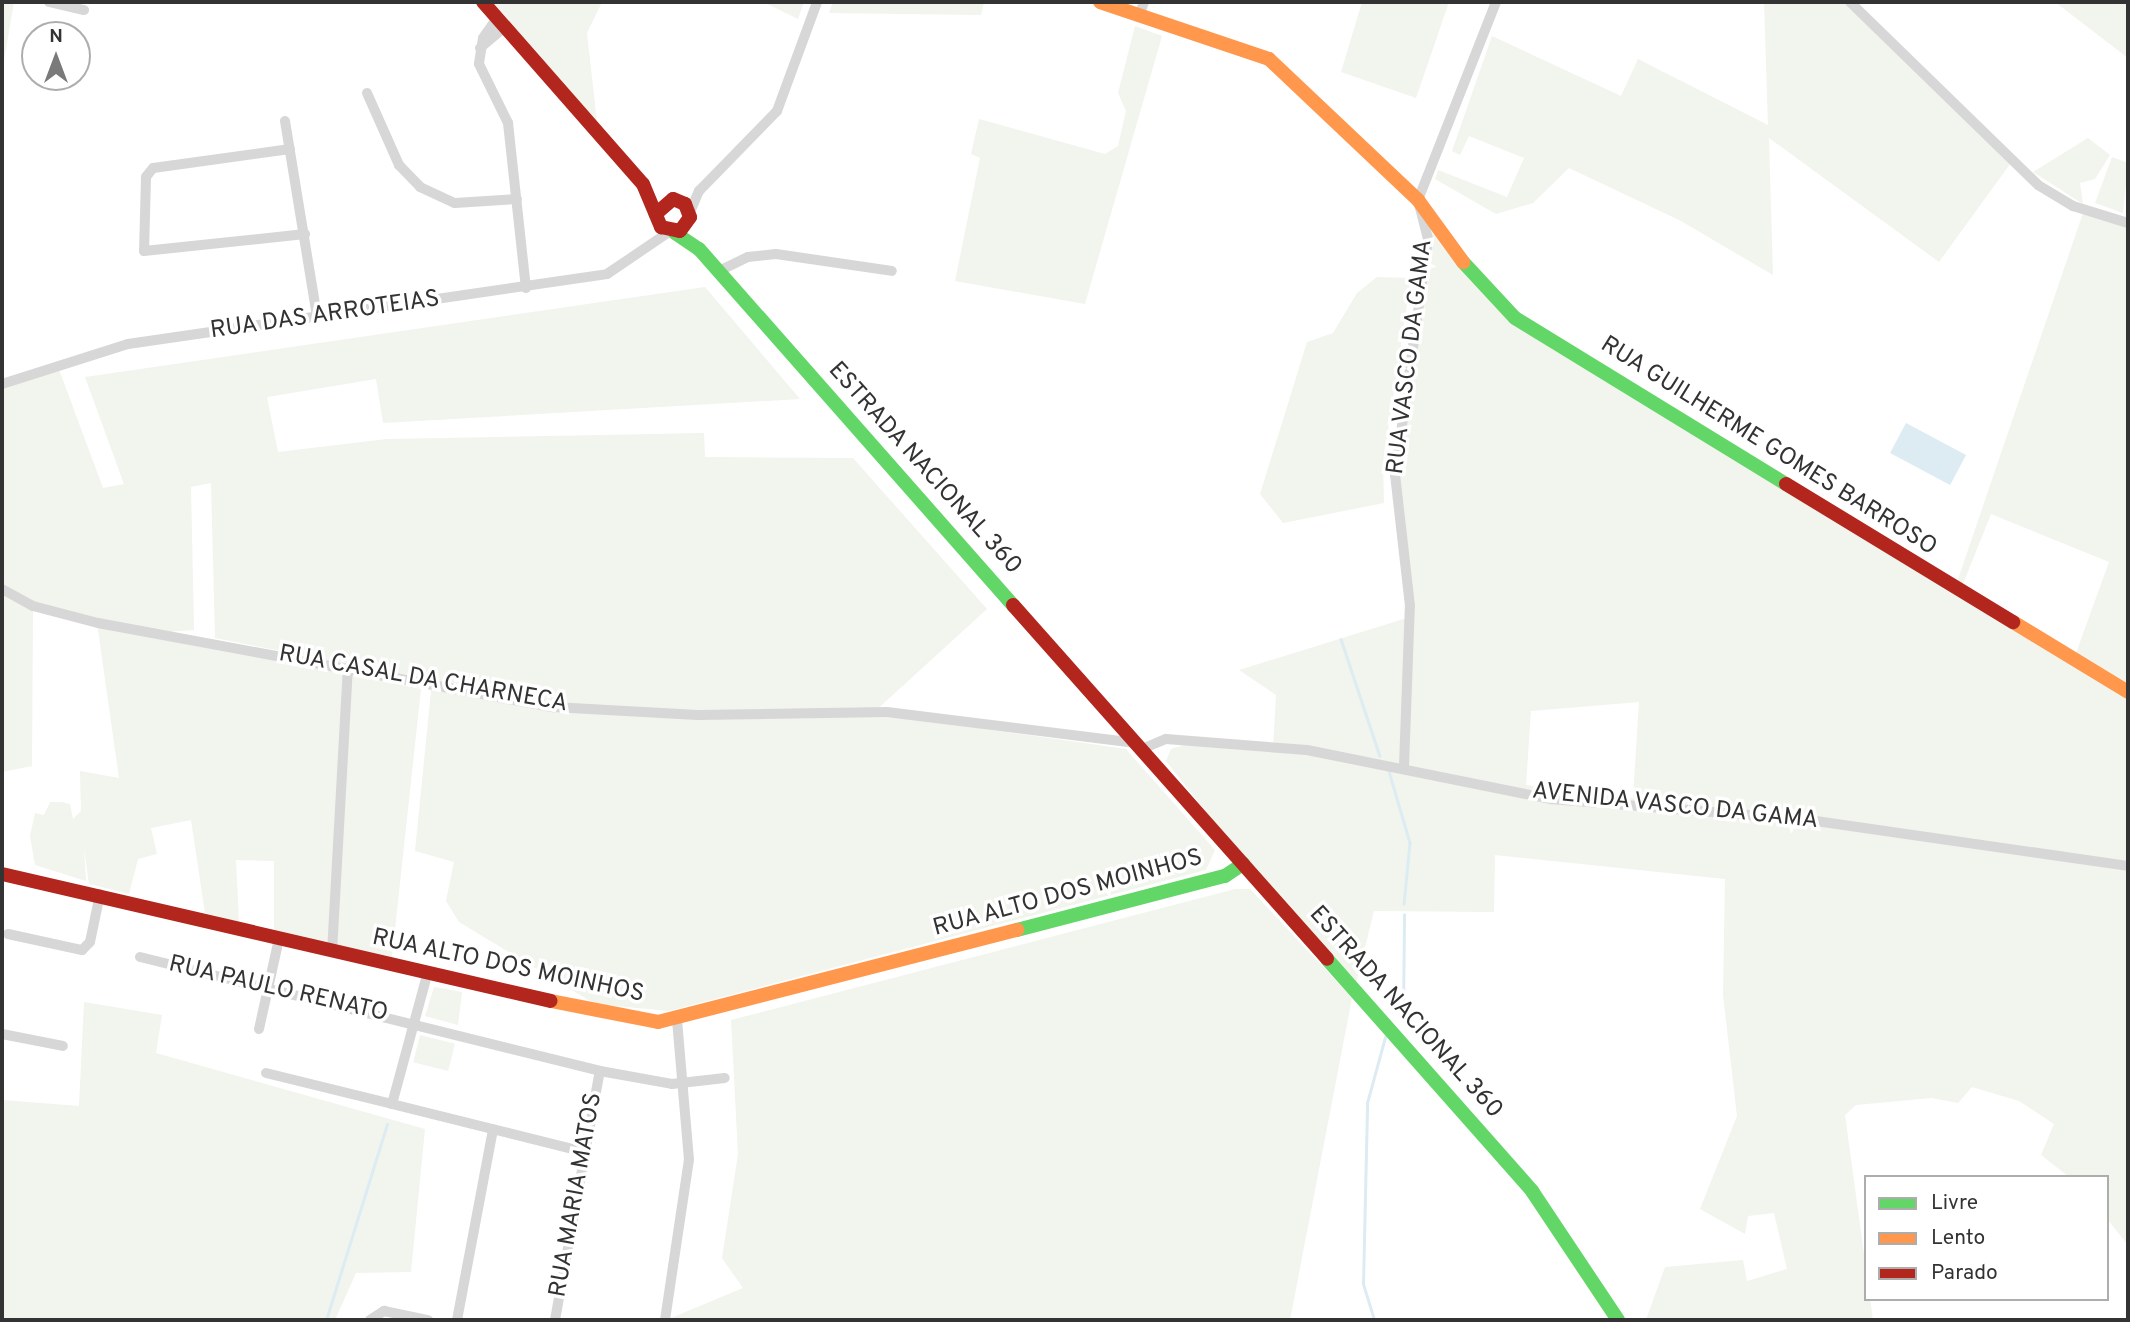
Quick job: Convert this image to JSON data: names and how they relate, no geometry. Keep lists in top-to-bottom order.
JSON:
{
  "streets": {
    "street": [
      "RUA DAS ARROTEIAS",
      "RUA VASCO DA GAMA",
      "RUA GUILHERME GOMES BARROSO",
      "ESTRADA NACIONAL 360",
      "RUA CASAL DA CHARNECA",
      "AVENIDA VASCO DA GAMA",
      "RUA ALTO DOS MOINHOS",
      "RUA PAULO RENATO",
      "RUA MARIA MATOS"
    ]
  },
  "crossings": [
    ["RUA DAS ARROTEIAS", "ESTRADA NACIONAL 360"],
    ["RUA VASCO DA GAMA", "RUA GUILHERME GOMES BARROSO"],
    ["RUA VASCO DA GAMA", "AVENIDA VASCO DA GAMA"],
    ["ESTRADA NACIONAL 360", "RUA CASAL DA CHARNECA"],
    ["ESTRADA NACIONAL 360", "AVENIDA VASCO DA GAMA"],
    ["ESTRADA NACIONAL 360", "RUA ALTO DOS MOINHOS"],
    ["RUA CASAL DA CHARNECA", "AVENIDA VASCO DA GAMA"],
    ["RUA PAULO RENATO", "RUA MARIA MATOS"]
  ],
  "legend": ["Livre", "Lento", "Parado"],
  "north": "top"
}
